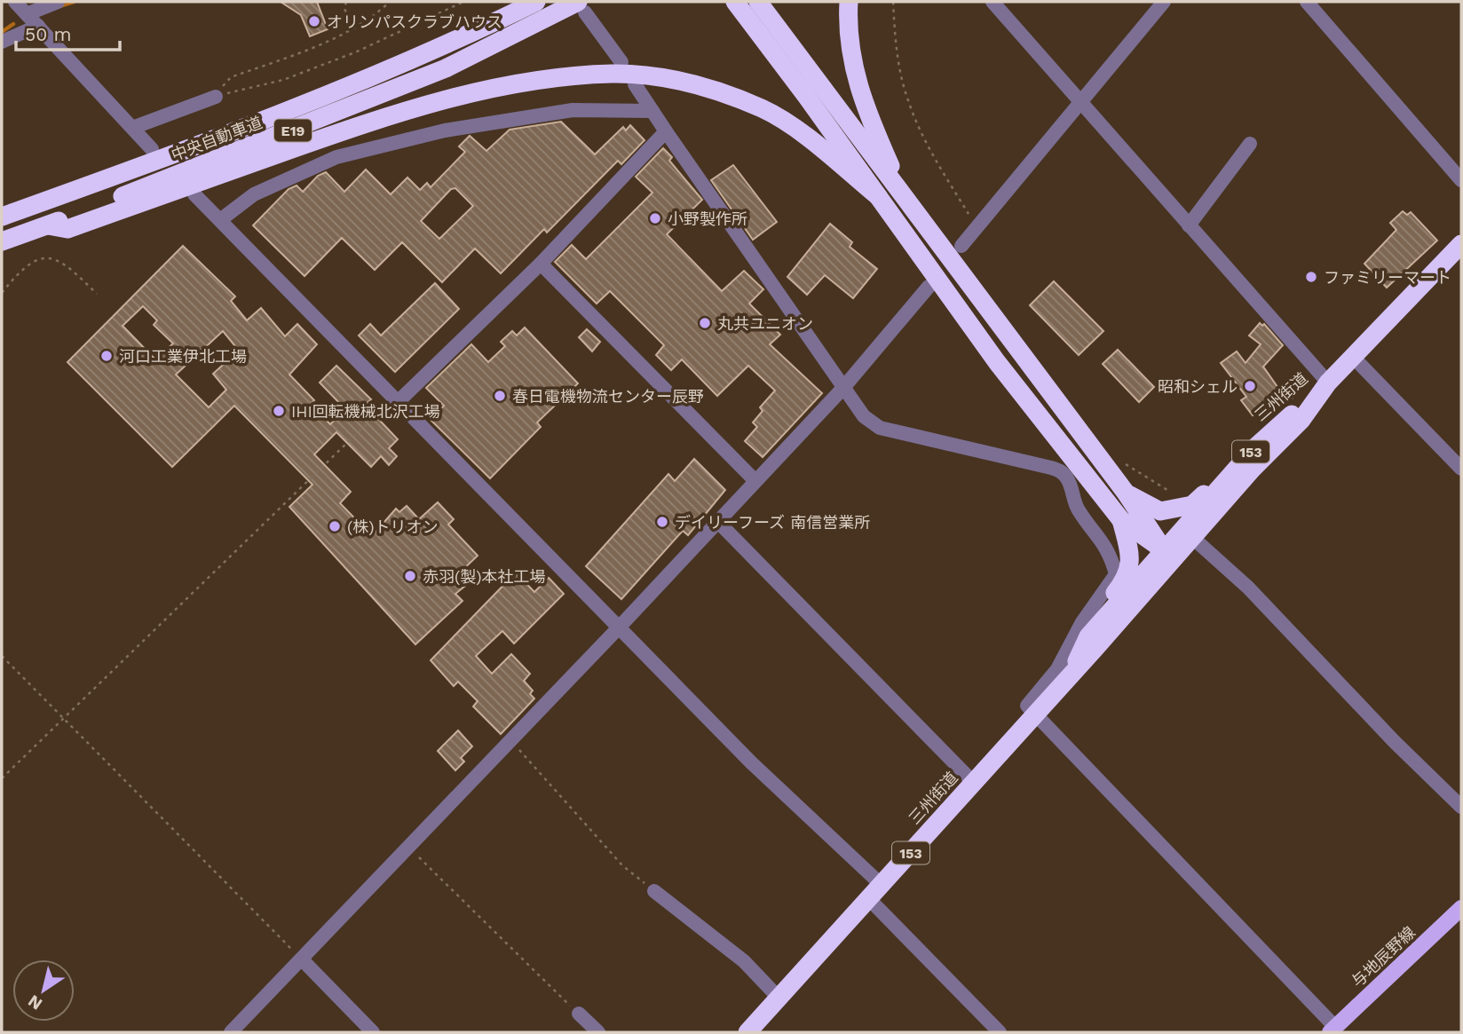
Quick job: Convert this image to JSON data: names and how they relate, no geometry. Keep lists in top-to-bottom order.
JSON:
{
  "streets": {
    "highway": [
      "E19",
      "中央自動車道",
      "三州街道",
      "153"
    ],
    "main road": ["与地辰野線"]
  },
  "places": [
    "オリンパスクラブハウス",
    "小野製作所",
    "ファミリーマート",
    "丸共ユニオン",
    "河口工業伊北工場",
    "昭和シェル",
    "春日電機物流センター辰野",
    "IHI回転機械北沢工場",
    "デイリーフーズ 南信営業所",
    "(株)トリオン",
    "赤羽(製)本社工場"
  ],
  "scale_bar": "50 m",
  "north": "bottom left"
}
